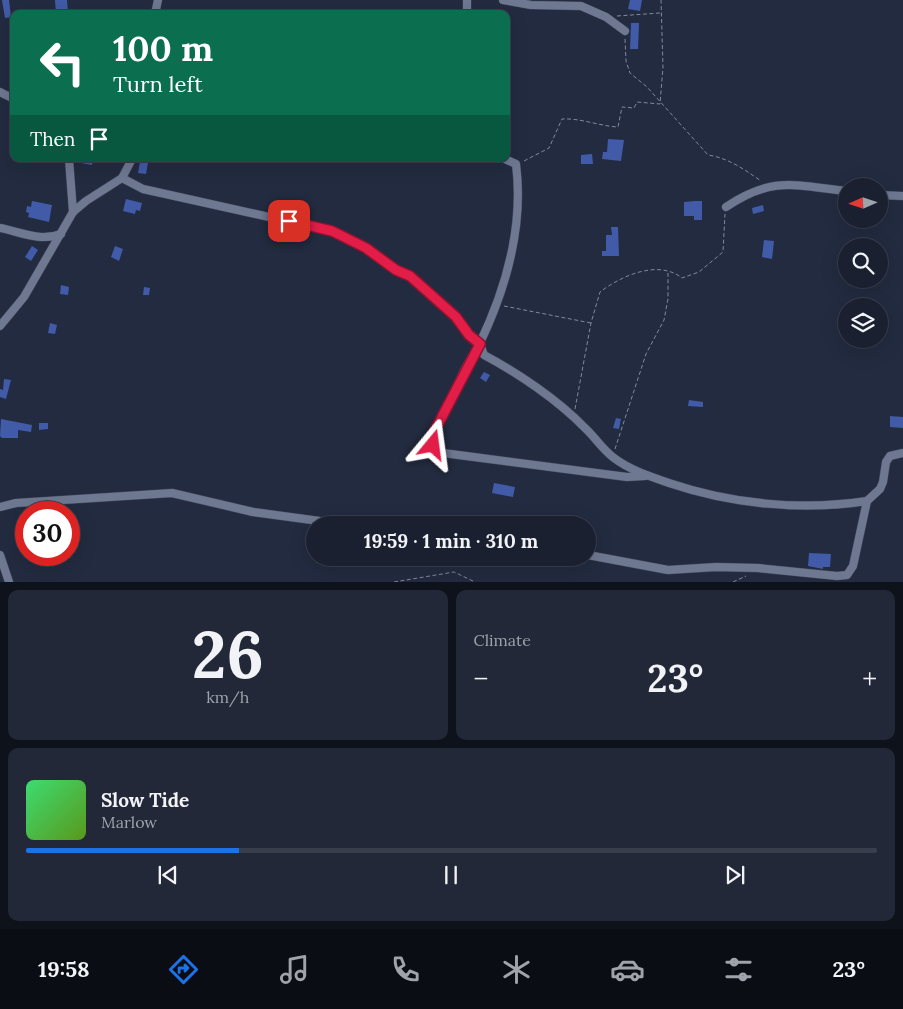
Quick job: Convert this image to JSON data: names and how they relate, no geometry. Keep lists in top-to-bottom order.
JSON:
{
  "north": "left",
  "page": {
    "turn": ["100 m", "Turn left"],
    "then": "Then",
    "limit": "30",
    "trip": "19:59 · 1 min · 310 m",
    "tile": [
      ["26", "km/h"],
      "Climate"
    ],
    "heat": ["−", "23°", "+"],
    "song": ["Slow Tide", "Marlow"],
    "tabs": ["19:58", "23°"]
  }
}
